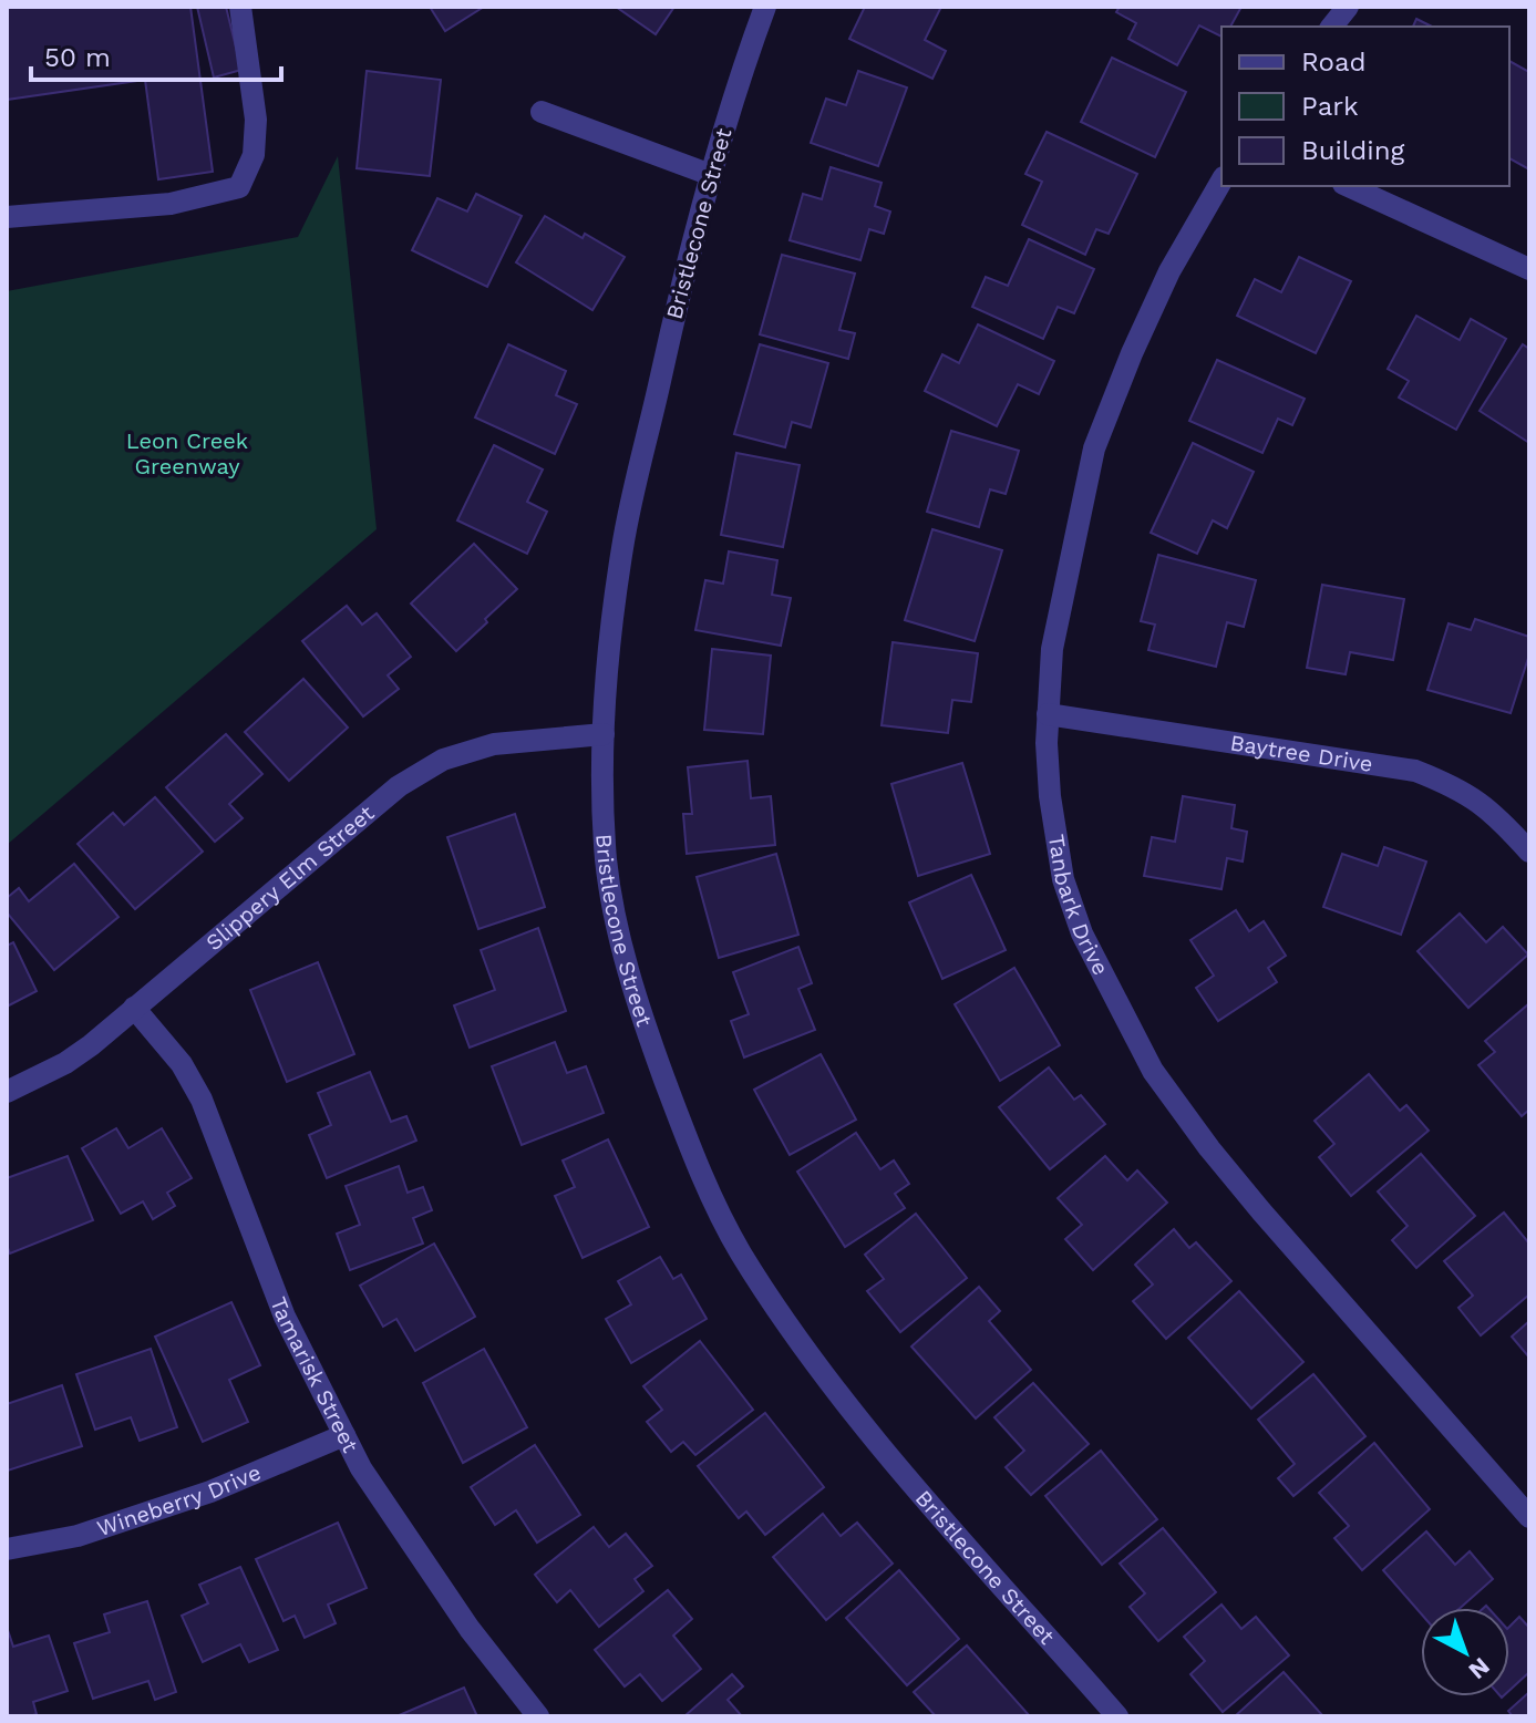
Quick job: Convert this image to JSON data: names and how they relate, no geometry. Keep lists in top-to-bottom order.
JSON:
{
  "streets": {
    "street": [
      "Bristlecone Street",
      "Baytree Drive",
      "Slippery Elm Street",
      "Tanbark Drive",
      "Tamarisk Street",
      "Wineberry Drive"
    ]
  },
  "crossings": [
    ["Bristlecone Street", "Slippery Elm Street"],
    ["Baytree Drive", "Tanbark Drive"],
    ["Slippery Elm Street", "Tamarisk Street"],
    ["Tamarisk Street", "Wineberry Drive"]
  ],
  "parks": ["Leon Creek Greenway"],
  "legend": ["Road", "Park", "Building"],
  "scale_bar": "50 m",
  "north": "bottom right"
}
